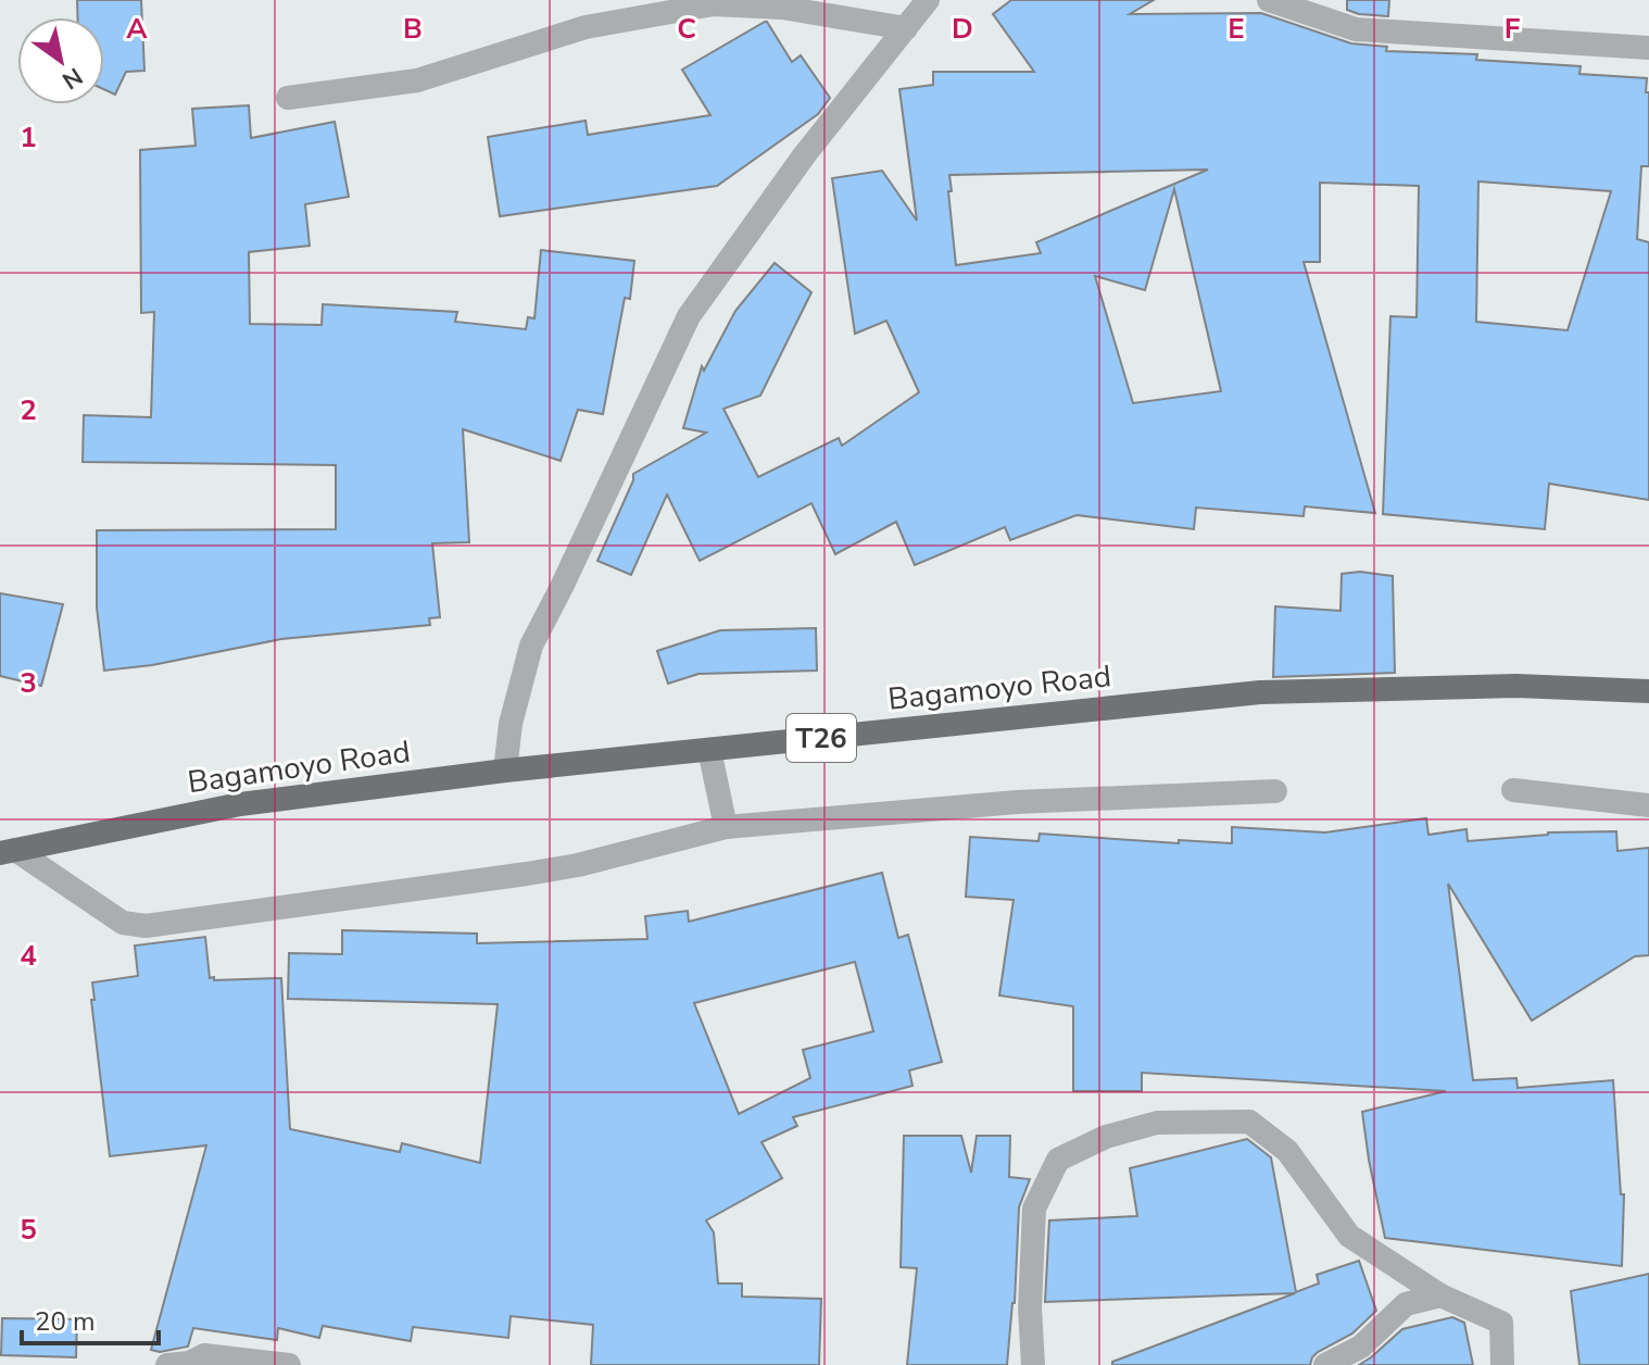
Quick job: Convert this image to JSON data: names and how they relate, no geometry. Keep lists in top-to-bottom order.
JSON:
{
  "streets": {
    "highway": ["Bagamoyo Road", "T26"]
  },
  "scale_bar": "20 m",
  "north": "bottom right",
  "grid": {
    "columns": [
      "A",
      "B",
      "C",
      "D",
      "E",
      "F"
    ],
    "rows": [
      "1",
      "2",
      "3",
      "4",
      "5"
    ]
  }
}
